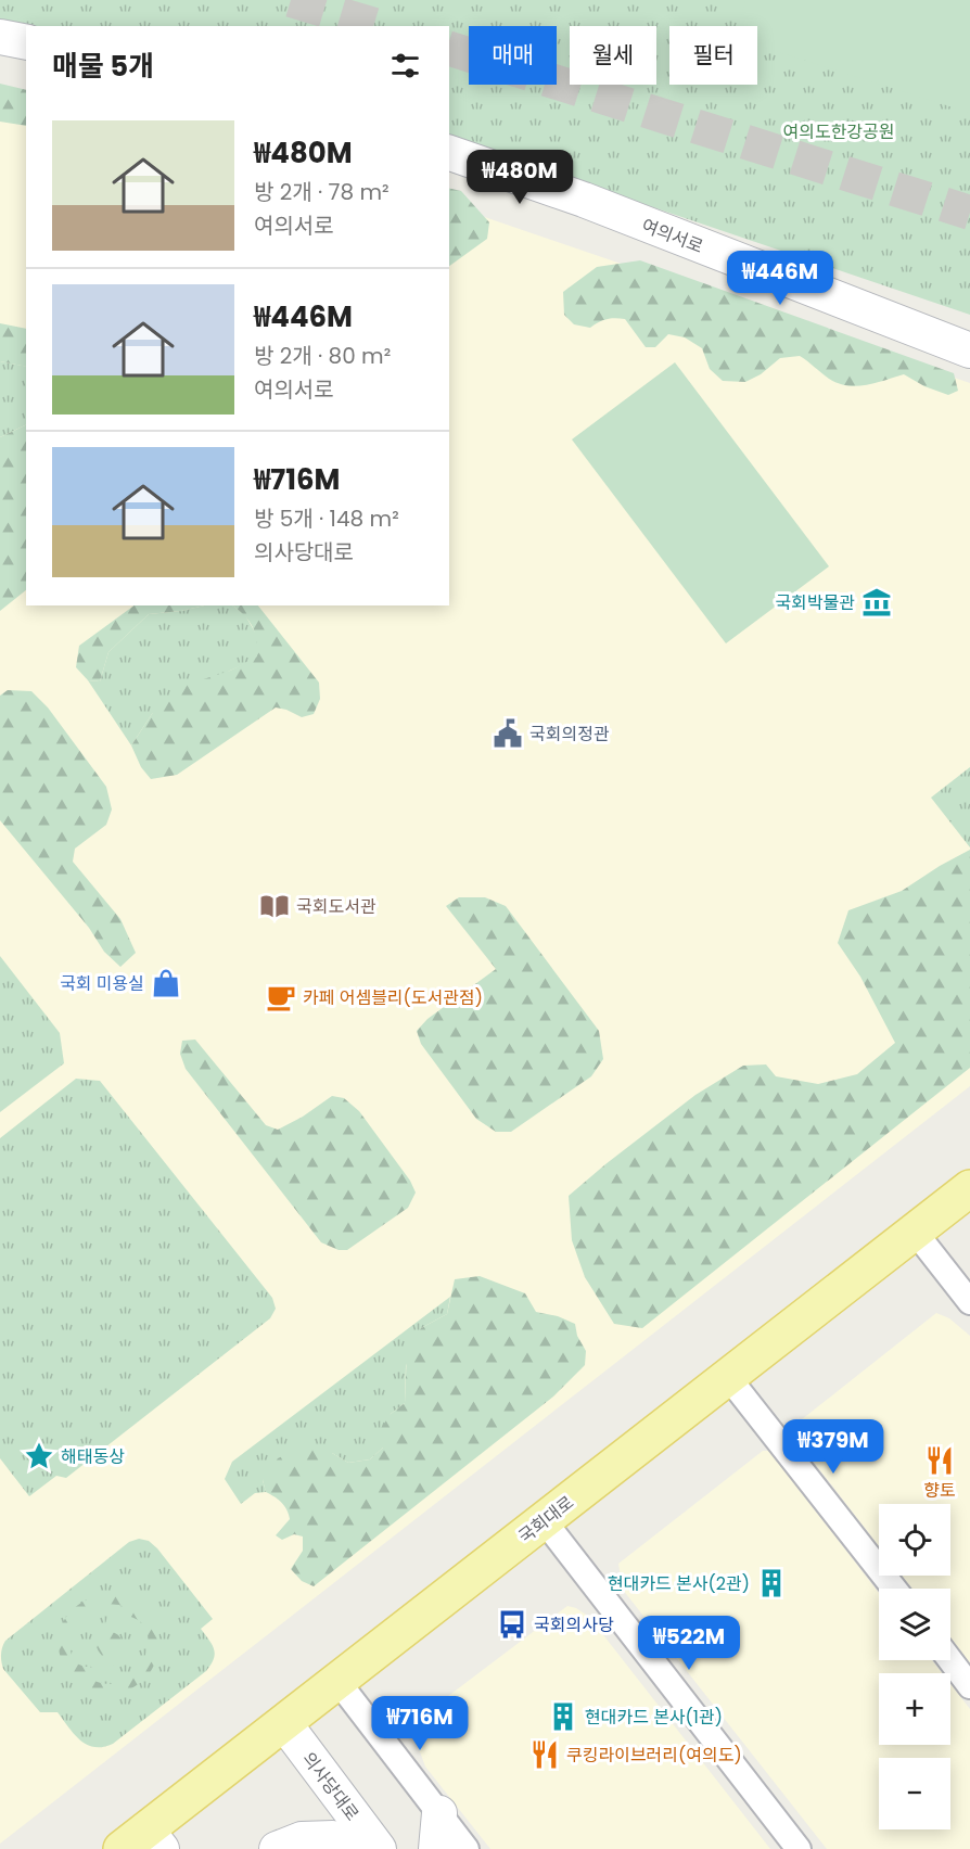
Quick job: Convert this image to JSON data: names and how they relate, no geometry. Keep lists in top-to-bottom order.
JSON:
{
  "streets": {
    "main road": ["여의서로", "국회대로", "의사당대로"]
  },
  "crossings": [
    ["국회대로", "의사당대로"]
  ],
  "parks": ["여의도한강공원"],
  "places": {
    "museum": ["국회박물관"],
    "public building": ["국회의정관"],
    "library": ["국회도서관"],
    "shop": ["국회 미용실"],
    "cafe": ["카페 어셈블리(도서관점)"],
    "place": ["해태동상"],
    "restaurant": ["향토", "쿠킹라이브러리(여의도)"],
    "building": ["현대카드 본사(2관)", "현대카드 본사(1관)"],
    "bus stop": ["국회의사당"]
  },
  "page": {
    "chip": ["매매", "월세", "필터"],
    "heading": "매물 5개",
    "list": [
      {
        "name": "₩480M",
        "note": "방 2개 · 78 m² · 여의서로"
      },
      {
        "name": "₩446M",
        "note": "방 2개 · 80 m² · 여의서로"
      },
      {
        "name": "₩716M",
        "note": "방 5개 · 148 m² · 의사당대로"
      }
    ],
    "price": [
      "₩480M",
      "₩446M",
      "₩379M",
      "₩522M",
      "₩716M"
    ],
    "map_buttons": ["+", "−"]
  }
}
